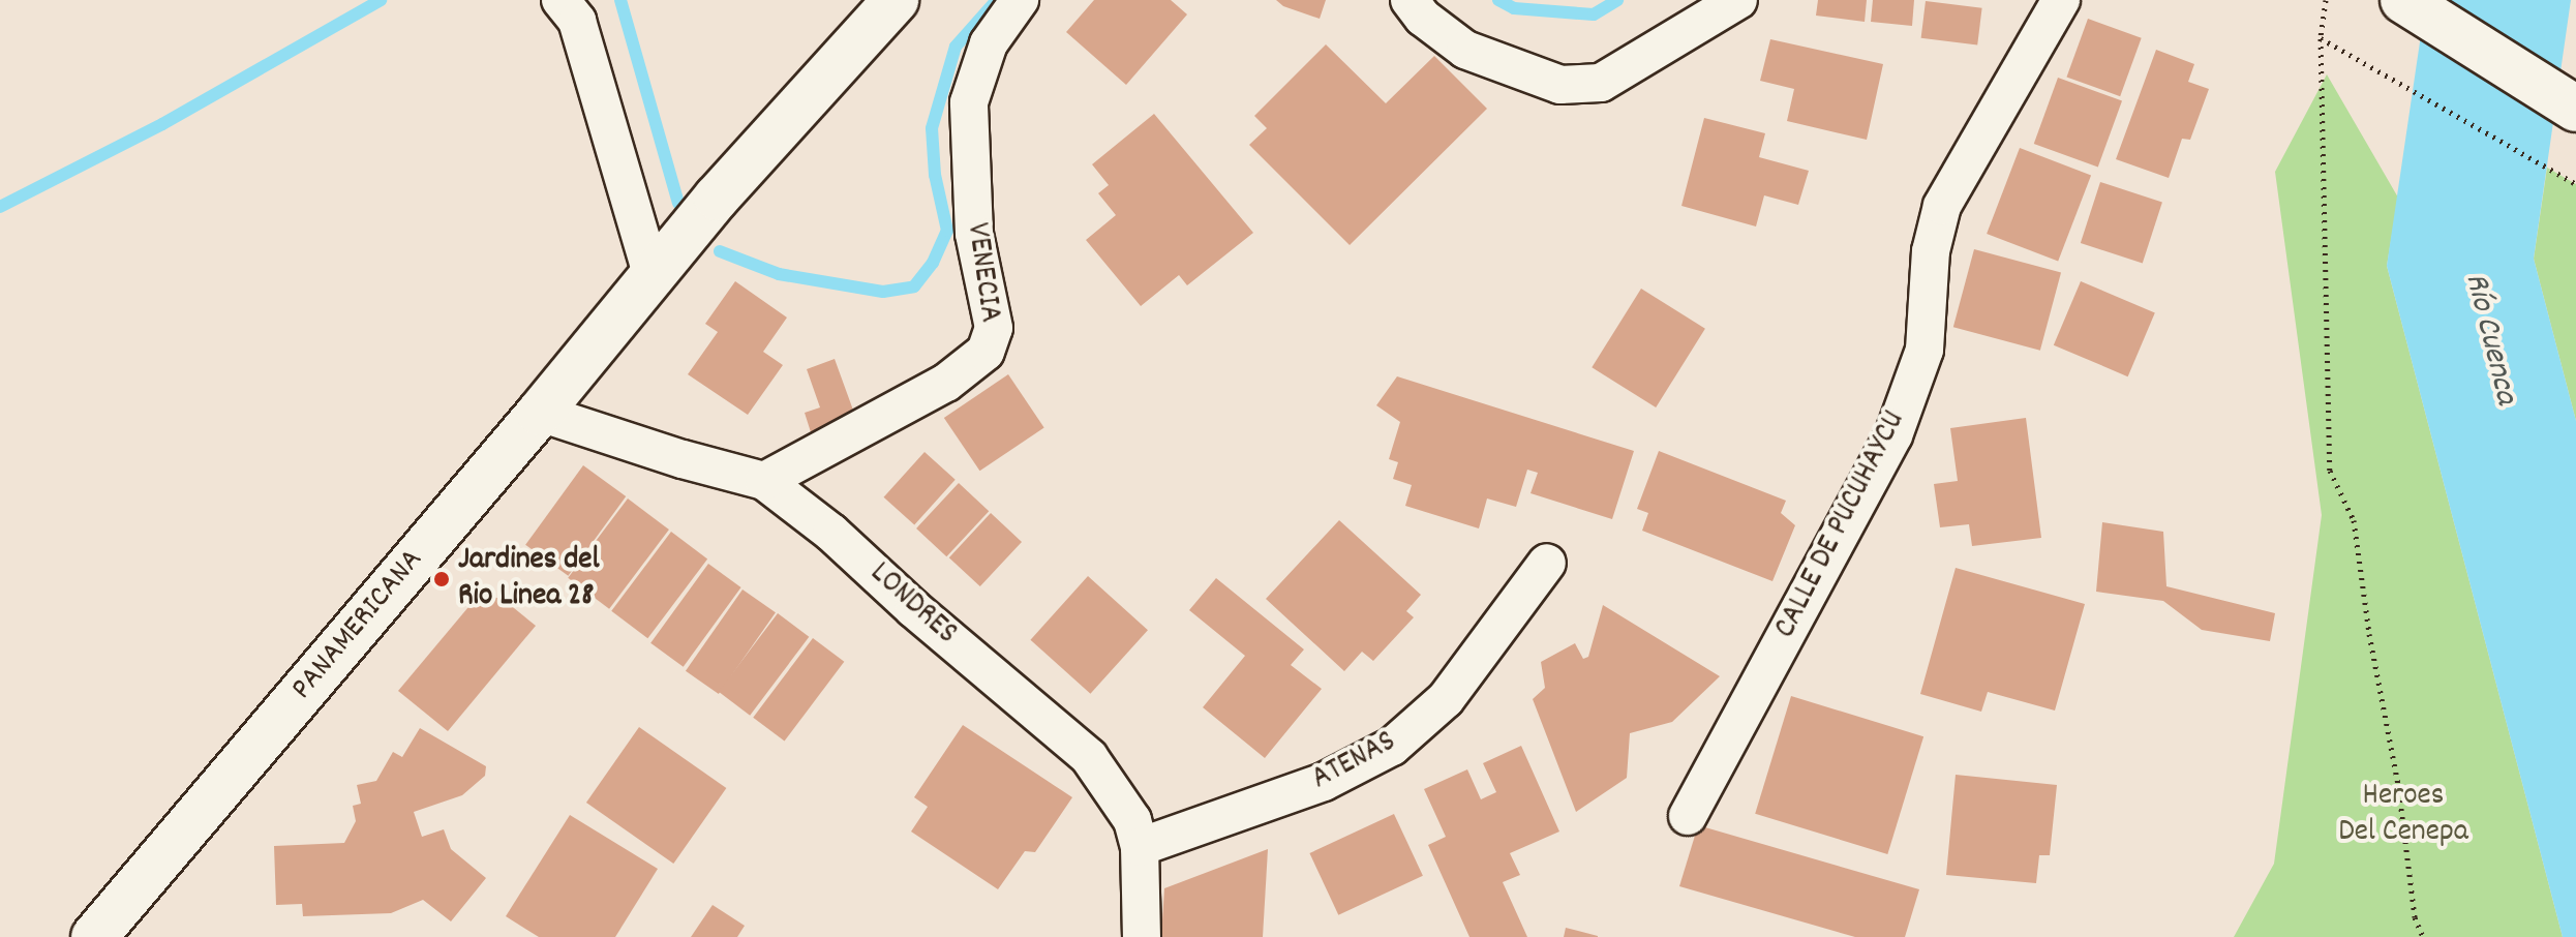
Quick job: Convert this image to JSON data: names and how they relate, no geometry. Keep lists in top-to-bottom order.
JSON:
{
  "streets": {
    "main road": ["PANAMERICANA"],
    "street": [
      "VENECIA",
      "CALLE DE PUCUHAYCU",
      "LONDRES",
      "ATENAS"
    ]
  },
  "crossings": [
    ["VENECIA", "LONDRES"],
    ["LONDRES", "PANAMERICANA"],
    ["LONDRES", "ATENAS"]
  ],
  "water": ["Río Cuenca"],
  "parks": ["Heroes Del Cenepa"],
  "places": ["Jardines del Rio Linea 28"]
}
